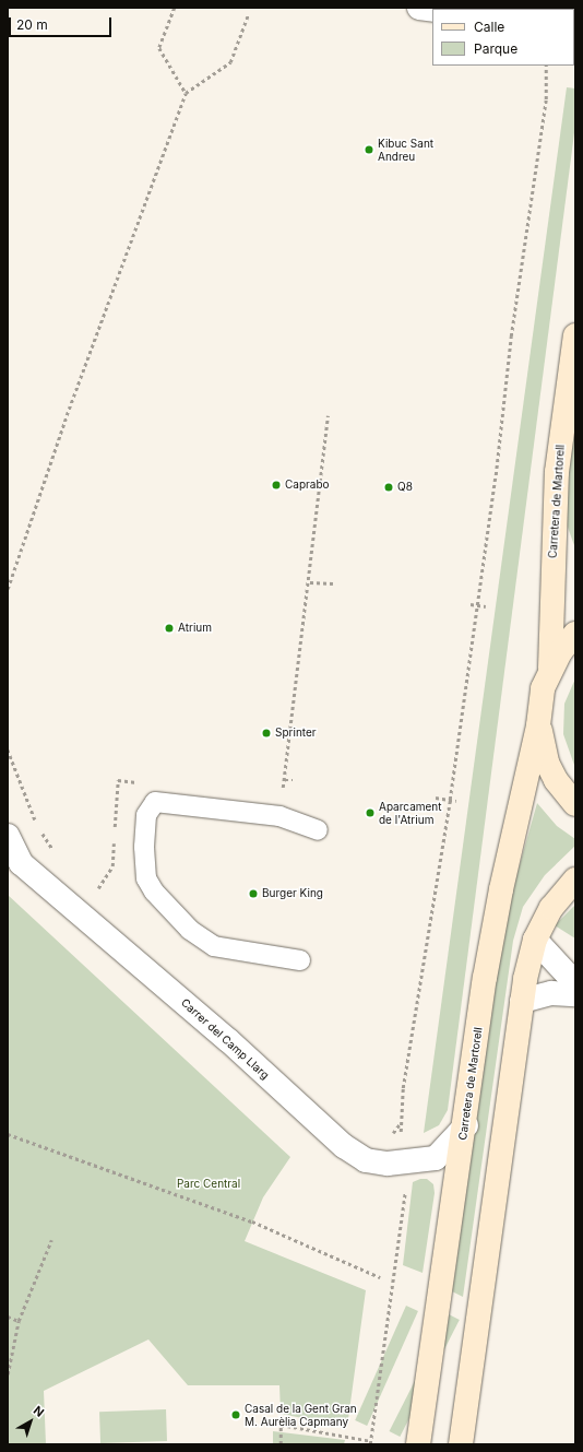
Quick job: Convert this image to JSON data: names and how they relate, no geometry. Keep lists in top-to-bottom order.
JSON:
{
  "streets": {
    "main road": ["Carretera de Martorell"],
    "street": ["Carrer del Camp Llarg"]
  },
  "crossings": [
    ["Carretera de Martorell", "Carrer del Camp Llarg"]
  ],
  "parks": ["Parc Central"],
  "places": [
    "Kibuc Sant Andreu",
    "Caprabo",
    "Q8",
    "Atrium",
    "Sprinter",
    "Aparcament de l'Atrium",
    "Burger King",
    "Casal de la Gent Gran M. Aurèlia Capmany"
  ],
  "legend": ["Calle", "Parque"],
  "scale_bar": "20 m",
  "north": "top right"
}
